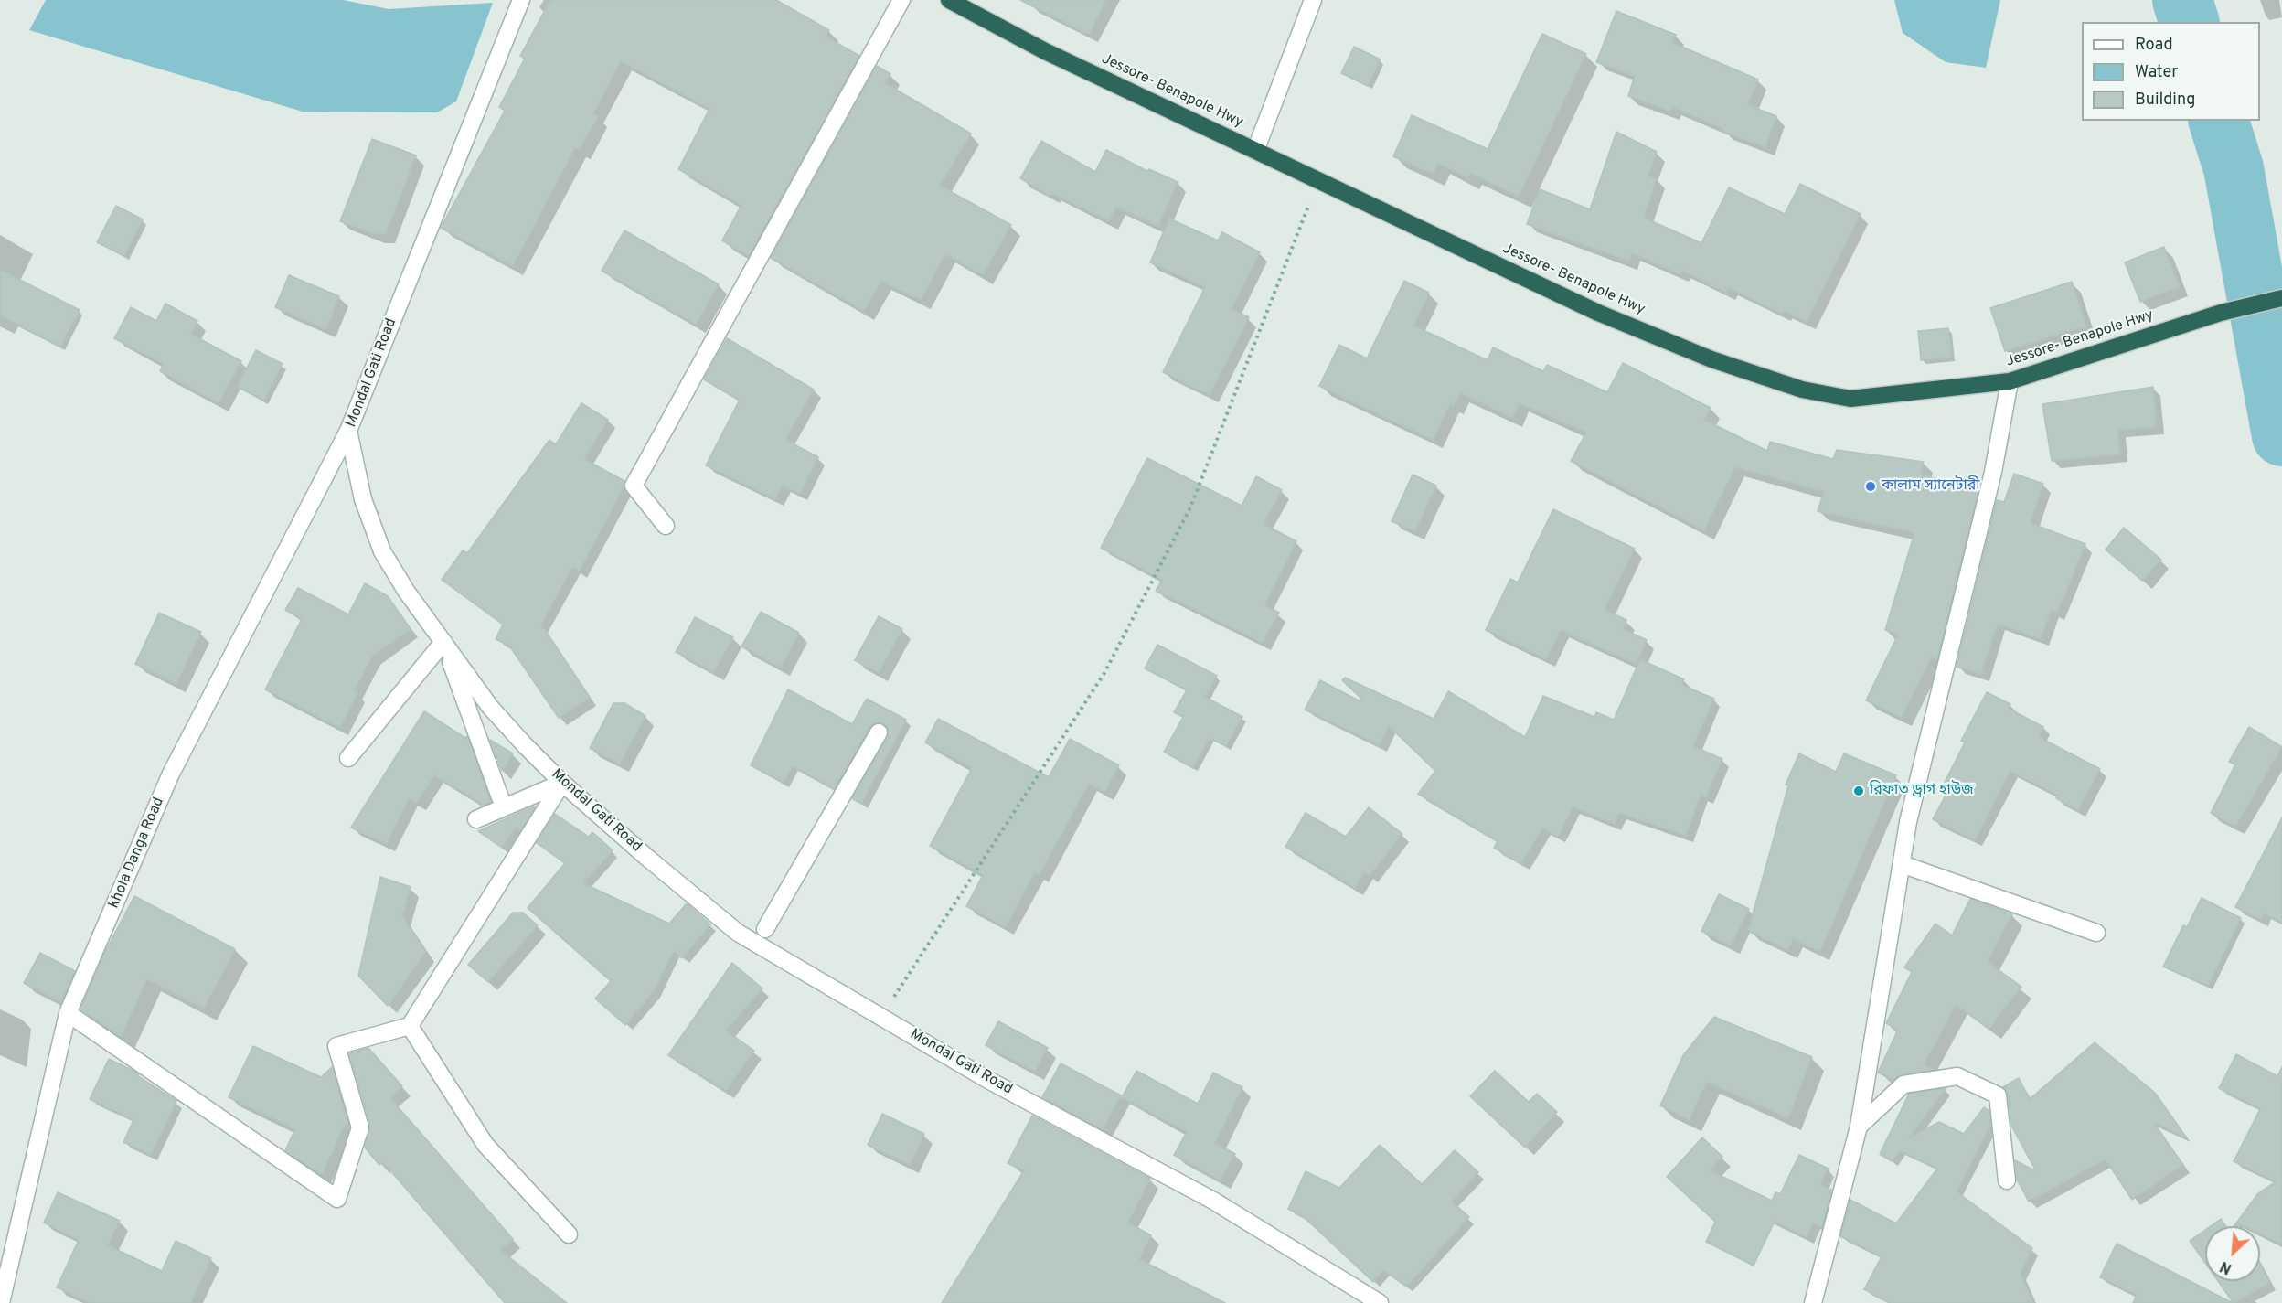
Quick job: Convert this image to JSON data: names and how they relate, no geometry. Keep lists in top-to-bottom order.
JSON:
{
  "streets": {
    "highway": ["Jessore- Benapole Hwy"],
    "street": ["Mondal Gati Road", "khola Danga Road"]
  },
  "crossings": [
    ["Mondal Gati Road", "khola Danga Road"]
  ],
  "places": ["কালাম স্যানেটারী", "রিফাত ড্রাগ হাউজ"],
  "legend": ["Road", "Water", "Building"],
  "north": "bottom left"
}
